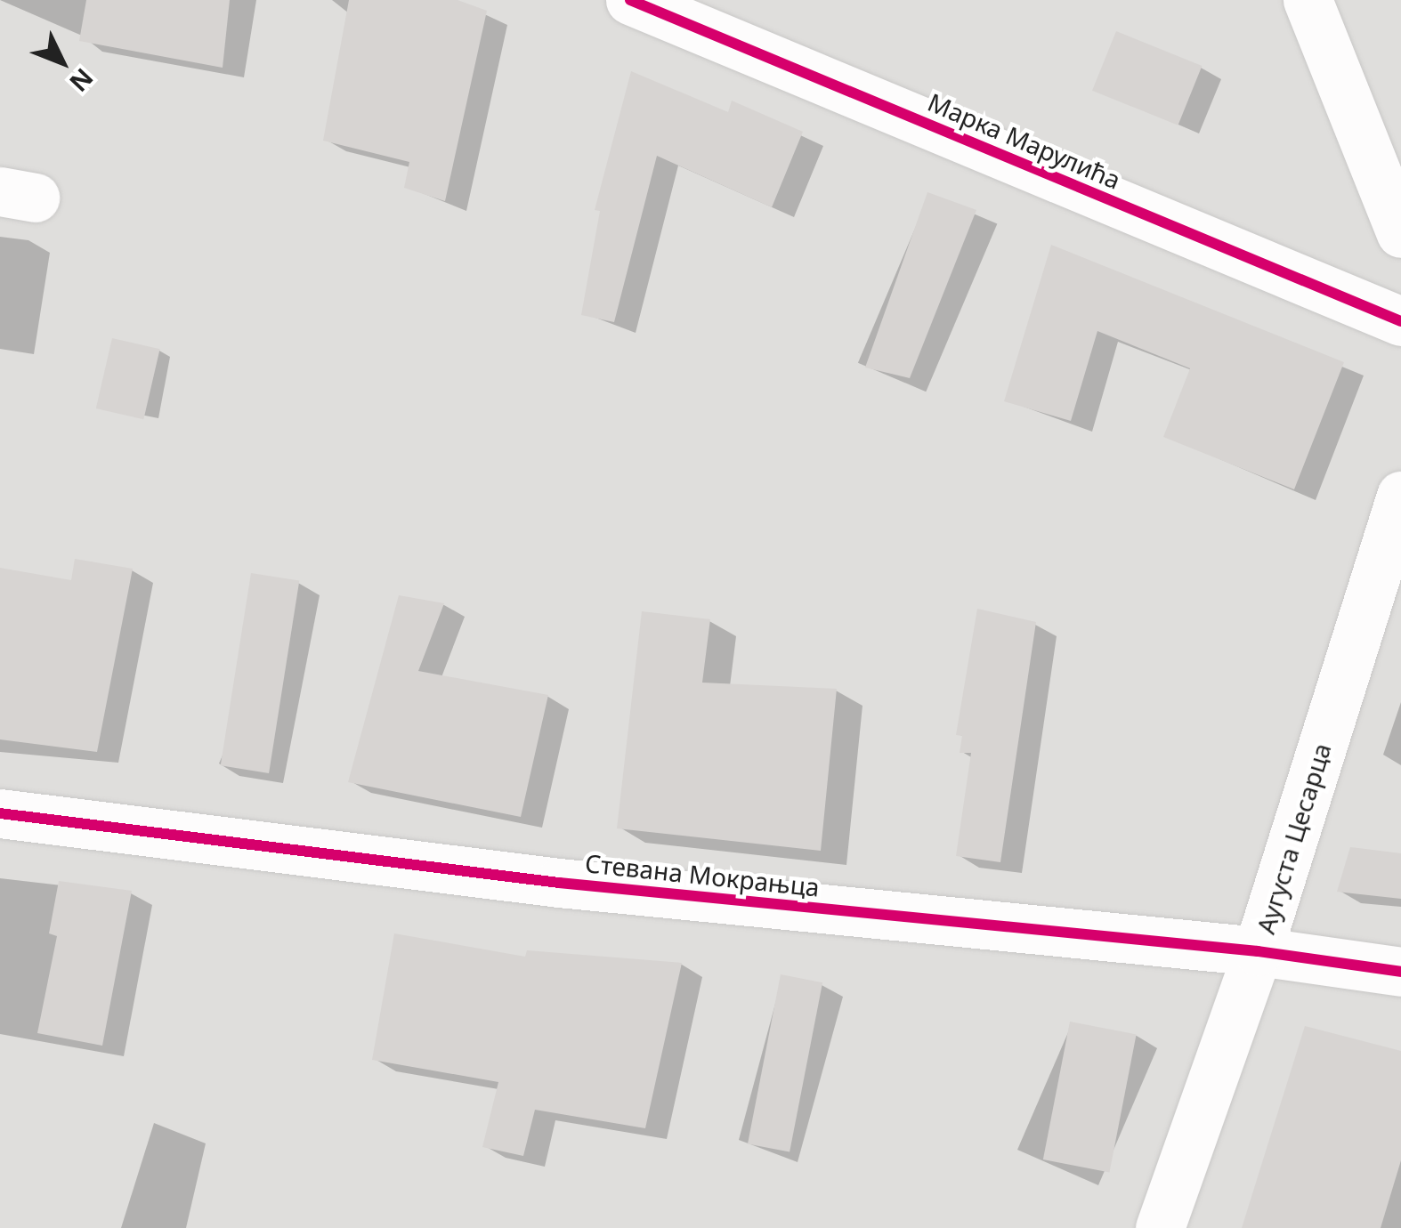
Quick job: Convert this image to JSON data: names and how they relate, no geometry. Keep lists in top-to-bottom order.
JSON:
{
  "streets": {
    "street": ["Марка Марулића", "Аугуста Цесарца", "Стевана Мокрањца"]
  },
  "crossings": [
    ["Аугуста Цесарца", "Стевана Мокрањца"]
  ],
  "north": "bottom right"
}
